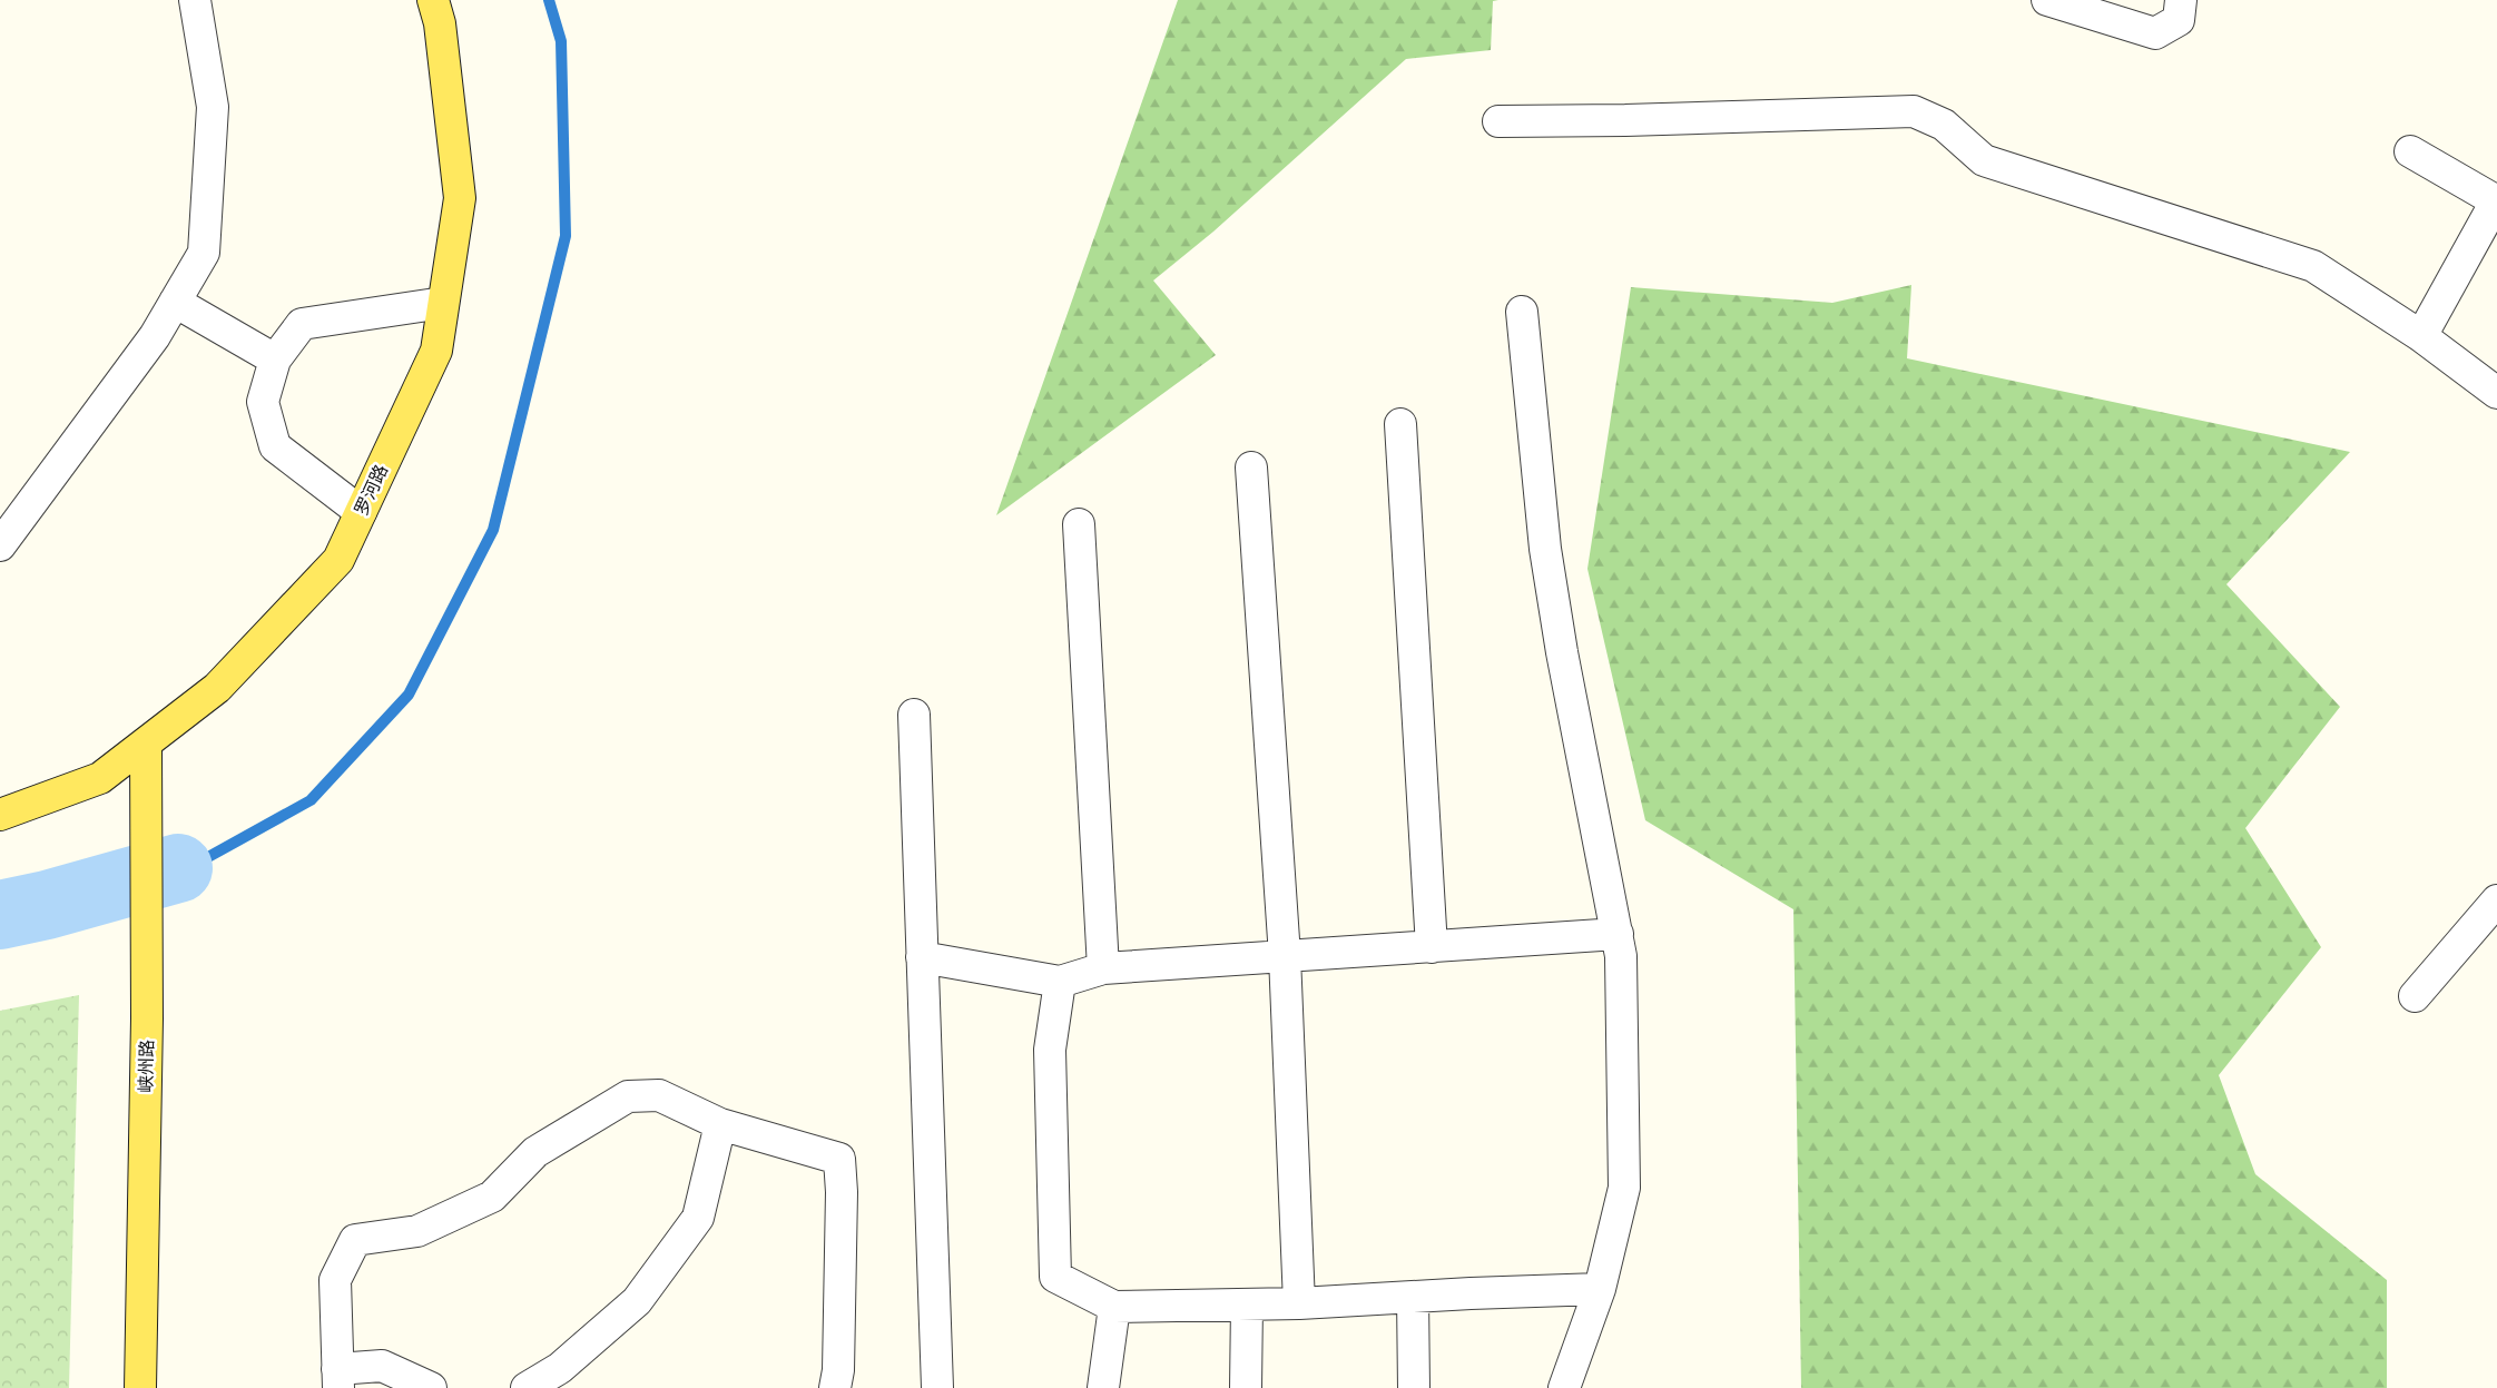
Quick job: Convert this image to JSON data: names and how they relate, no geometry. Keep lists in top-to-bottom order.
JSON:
{
  "streets": {
    "main road": ["罗河路", "峡州路"]
  },
  "crossings": [
    ["罗河路", "峡州路"]
  ]
}
